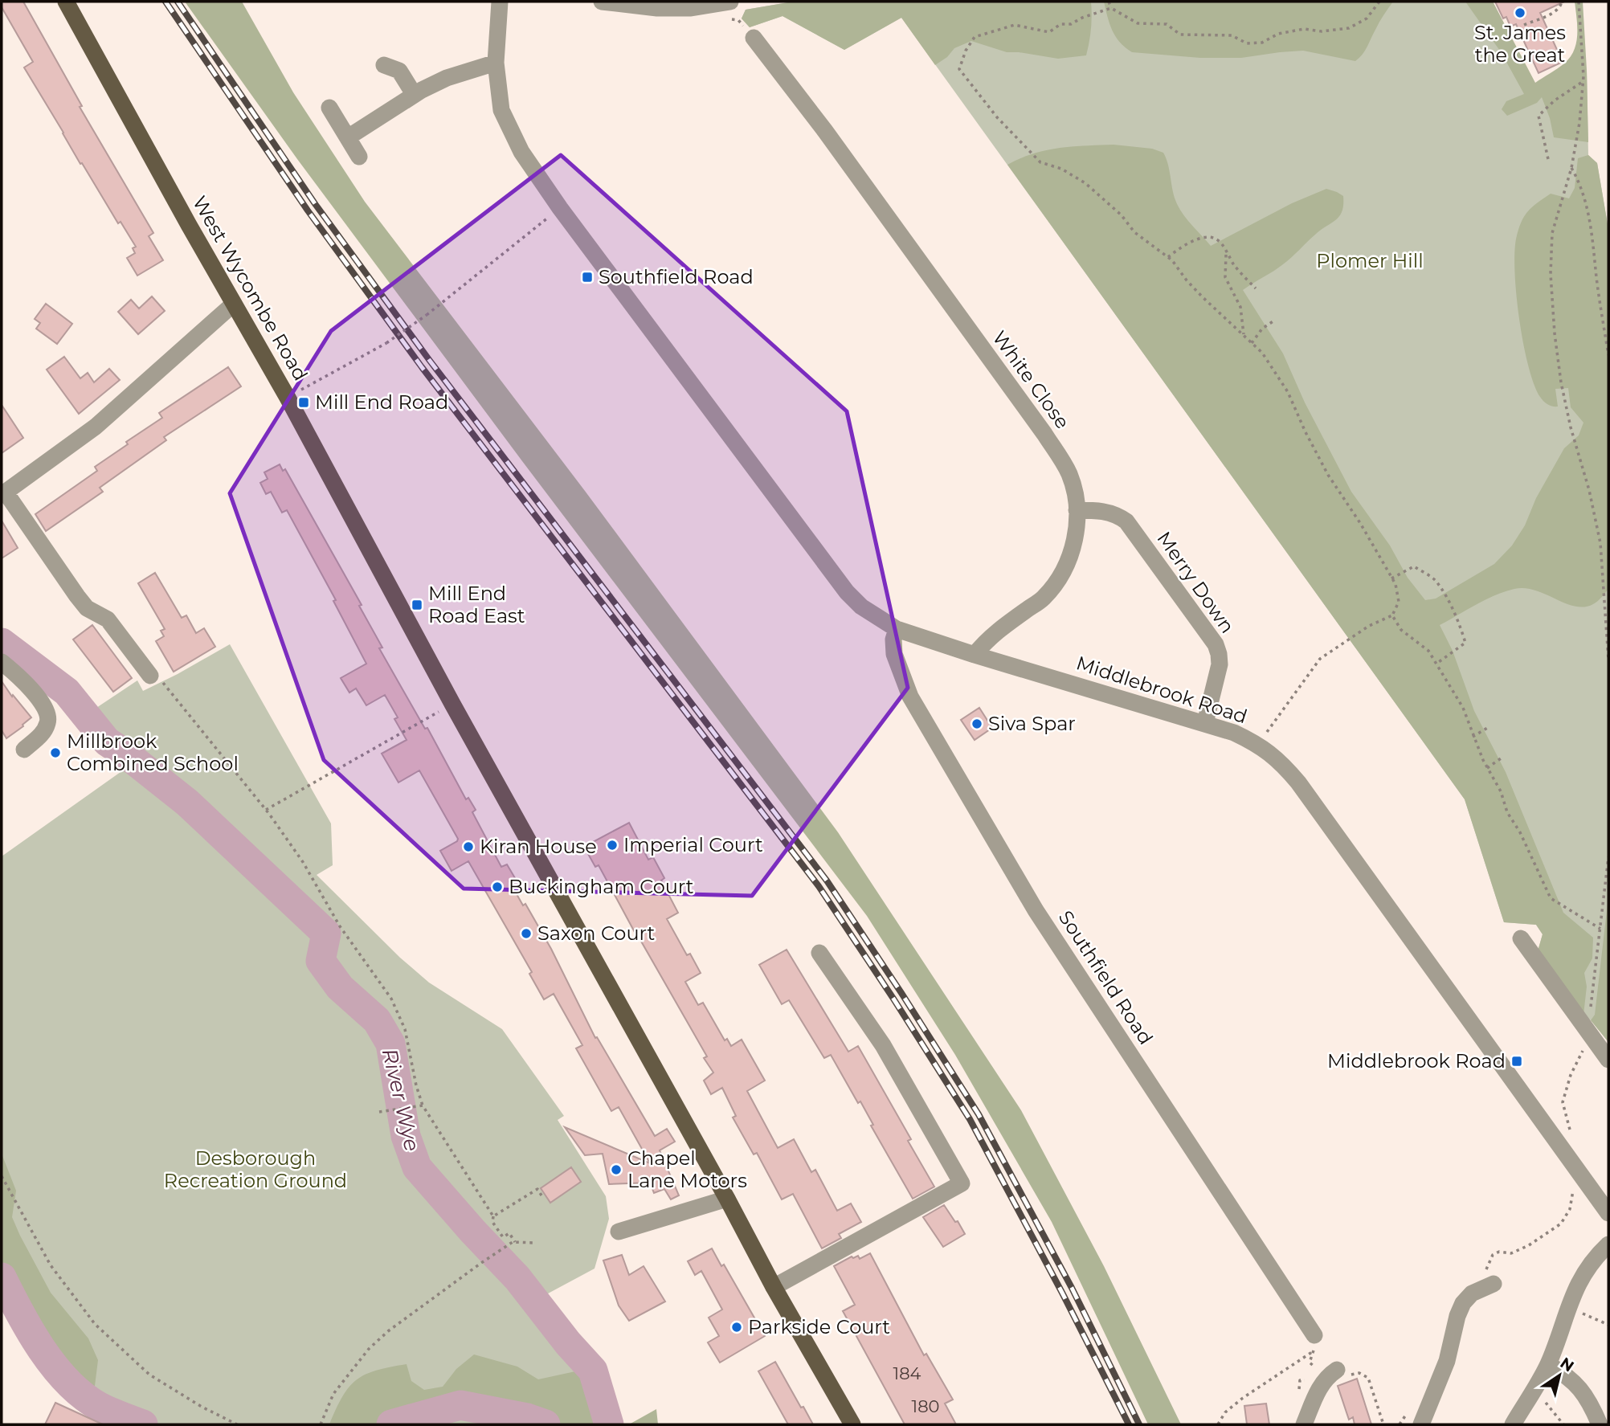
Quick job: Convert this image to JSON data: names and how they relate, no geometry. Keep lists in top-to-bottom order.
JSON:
{
  "streets": {
    "main road": ["West Wycombe Road"],
    "street": [
      "White Close",
      "Merry Down",
      "Middlebrook Road",
      "Southfield Road"
    ]
  },
  "crossings": [
    ["White Close", "Merry Down"],
    ["White Close", "Middlebrook Road"],
    ["Merry Down", "Middlebrook Road"]
  ],
  "water": ["River Wye"],
  "parks": ["Plomer Hill", "Desborough Recreation Ground"],
  "places": {
    "other": [
      "St. James the Great",
      "Siva Spar",
      "Millbrook Combined School",
      "Imperial Court",
      "Kiran House",
      "Buckingham Court",
      "Saxon Court",
      "Chapel Lane Motors",
      "Parkside Court"
    ],
    "transit": [
      "Southfield Road",
      "Mill End Road",
      "Mill End Road East",
      "Middlebrook Road"
    ]
  },
  "house_numbers": ["184", "180"],
  "north": "top right"
}
